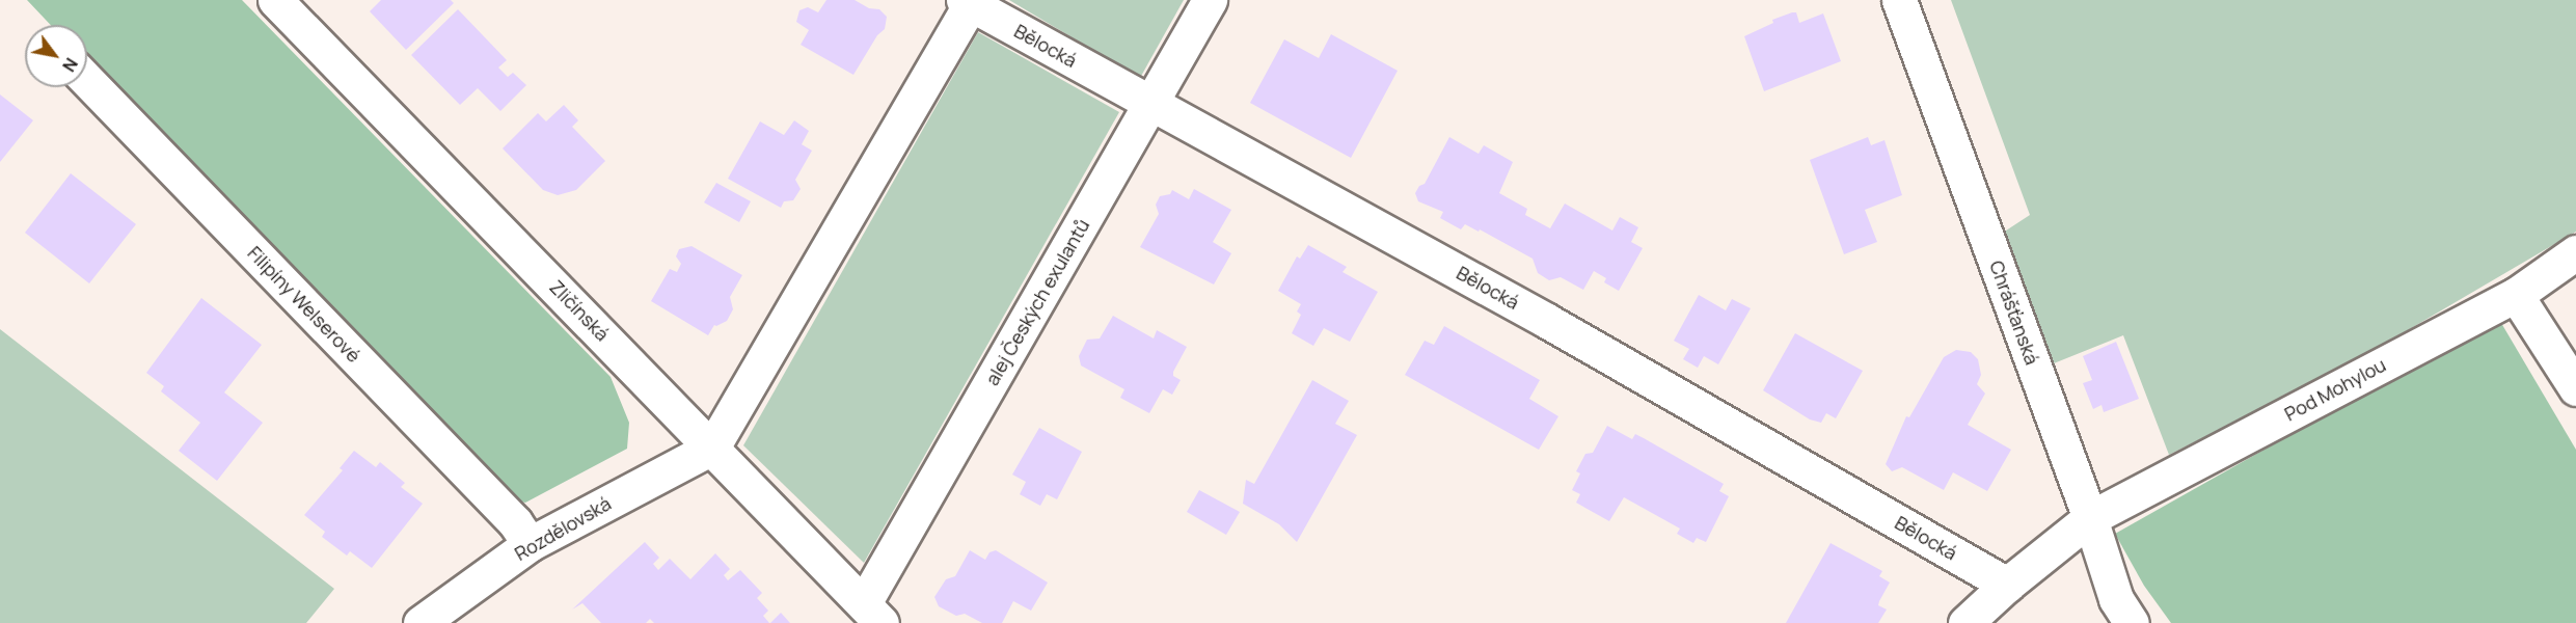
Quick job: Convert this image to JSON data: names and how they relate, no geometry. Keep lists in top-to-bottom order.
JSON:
{
  "streets": {
    "street": [
      "Bělocká",
      "alej Českých exulantů",
      "Filipíny Welserové",
      "Zličínská",
      "Chrášťanská",
      "Pod Mohylou",
      "Rozdělovská"
    ]
  },
  "crossings": [
    ["Bělocká", "alej Českých exulantů"],
    ["Bělocká", "Pod Mohylou"],
    ["alej Českých exulantů", "Zličínská"],
    ["Filipíny Welserové", "Rozdělovská"],
    ["Zličínská", "Rozdělovská"],
    ["Chrášťanská", "Pod Mohylou"]
  ],
  "north": "bottom right"
}
